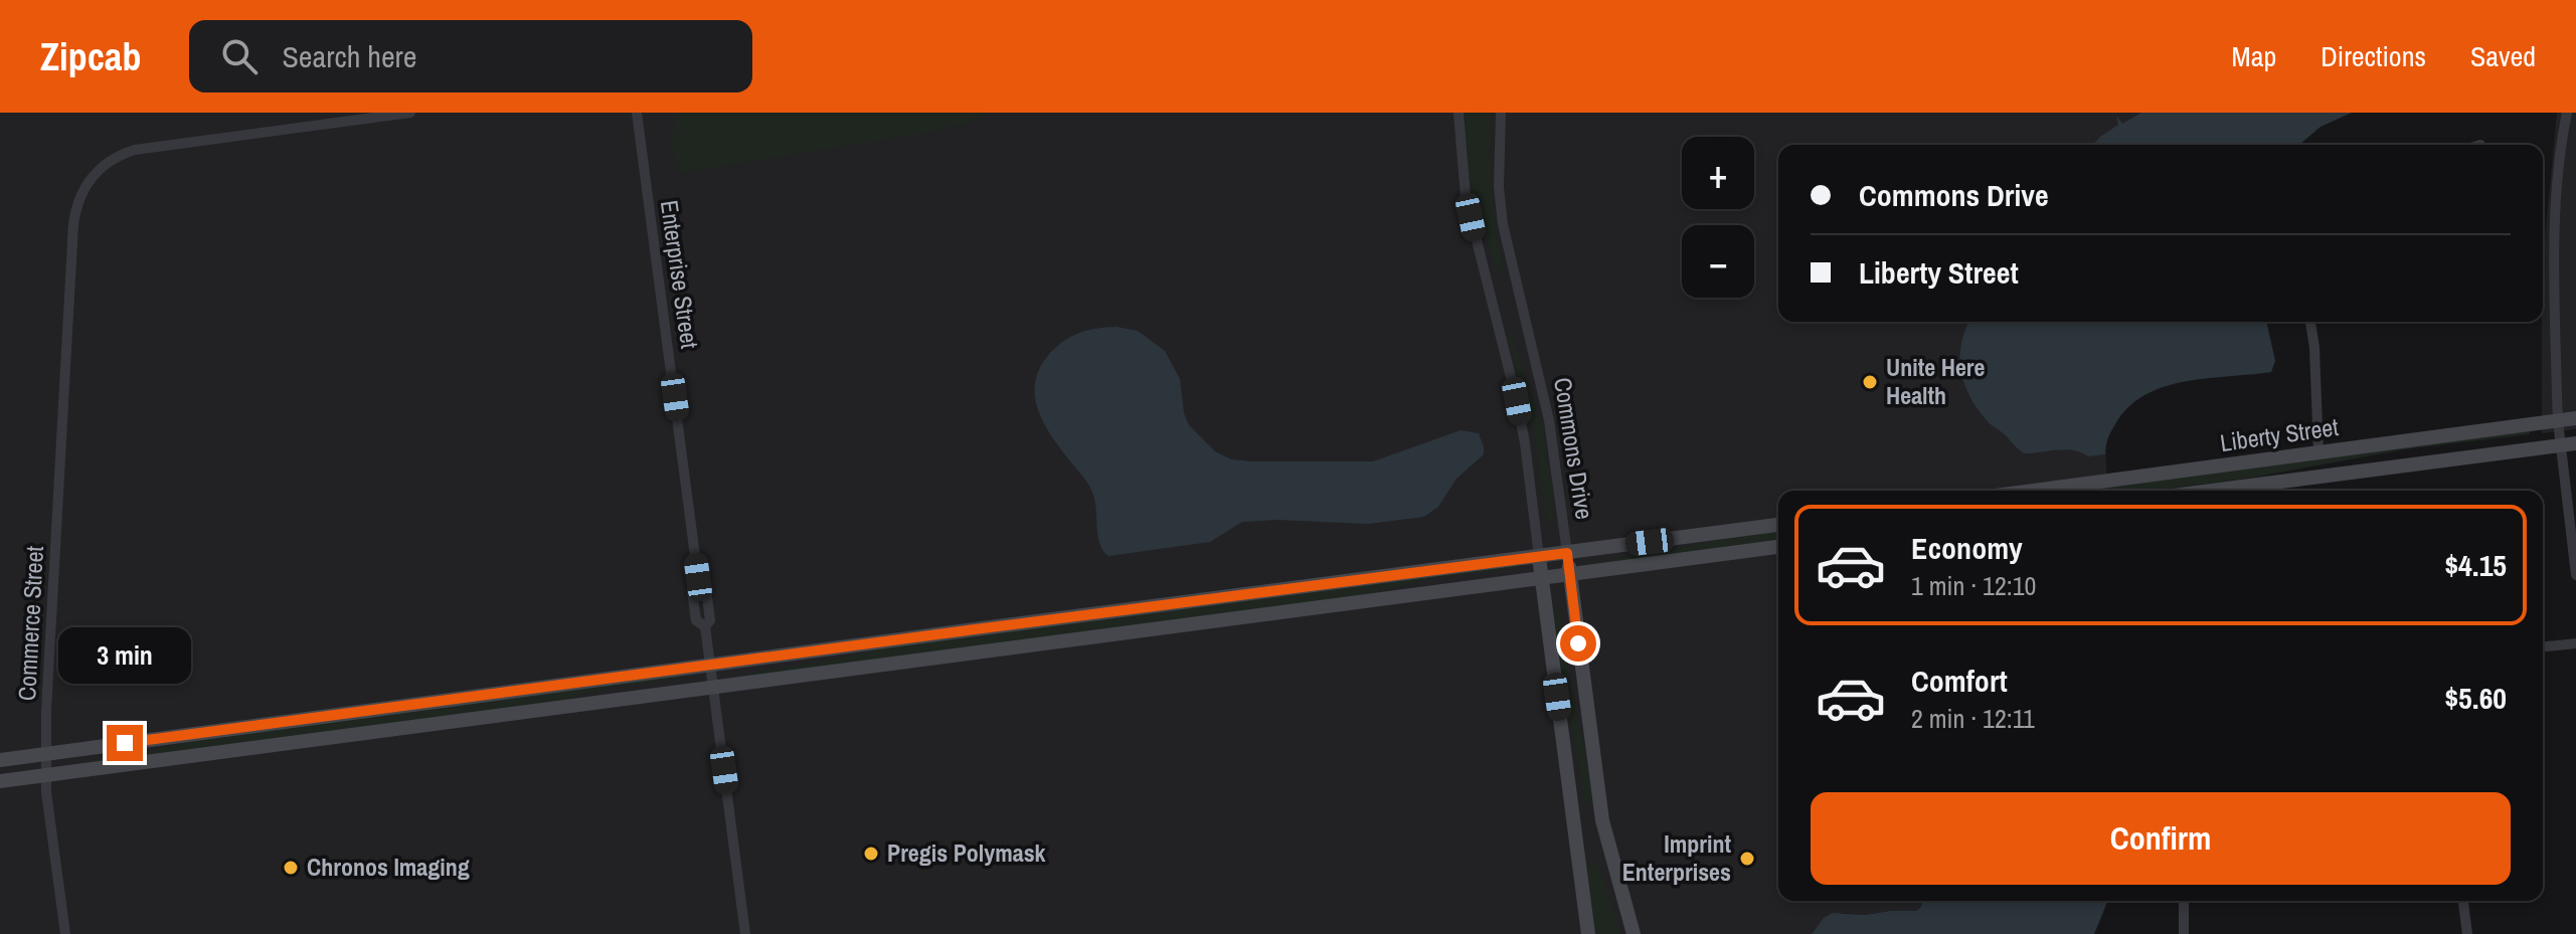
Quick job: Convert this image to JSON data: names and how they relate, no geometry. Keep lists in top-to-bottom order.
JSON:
{
  "streets": {
    "street": [
      "Enterprise Street",
      "Liberty Street",
      "Commons Drive",
      "Commerce Street"
    ]
  },
  "places": [
    "Unite Here Health",
    "Pregis Polymask",
    "Imprint Enterprises",
    "Chronos Imaging"
  ],
  "page": {
    "header": "Zipcab",
    "search": "Search here",
    "nav": ["Map", "Directions", "Saved"],
    "map_buttons": ["+", "−"],
    "banner": ["Commons Drive", "Liberty Street"],
    "list": [
      {
        "name": "Economy",
        "note": "1 min · 12:10",
        "value": "$4.15"
      },
      {
        "name": "Comfort",
        "note": "2 min · 12:11",
        "value": "$5.60"
      }
    ],
    "bubble": "3 min",
    "buttons": "Confirm"
  }
}
